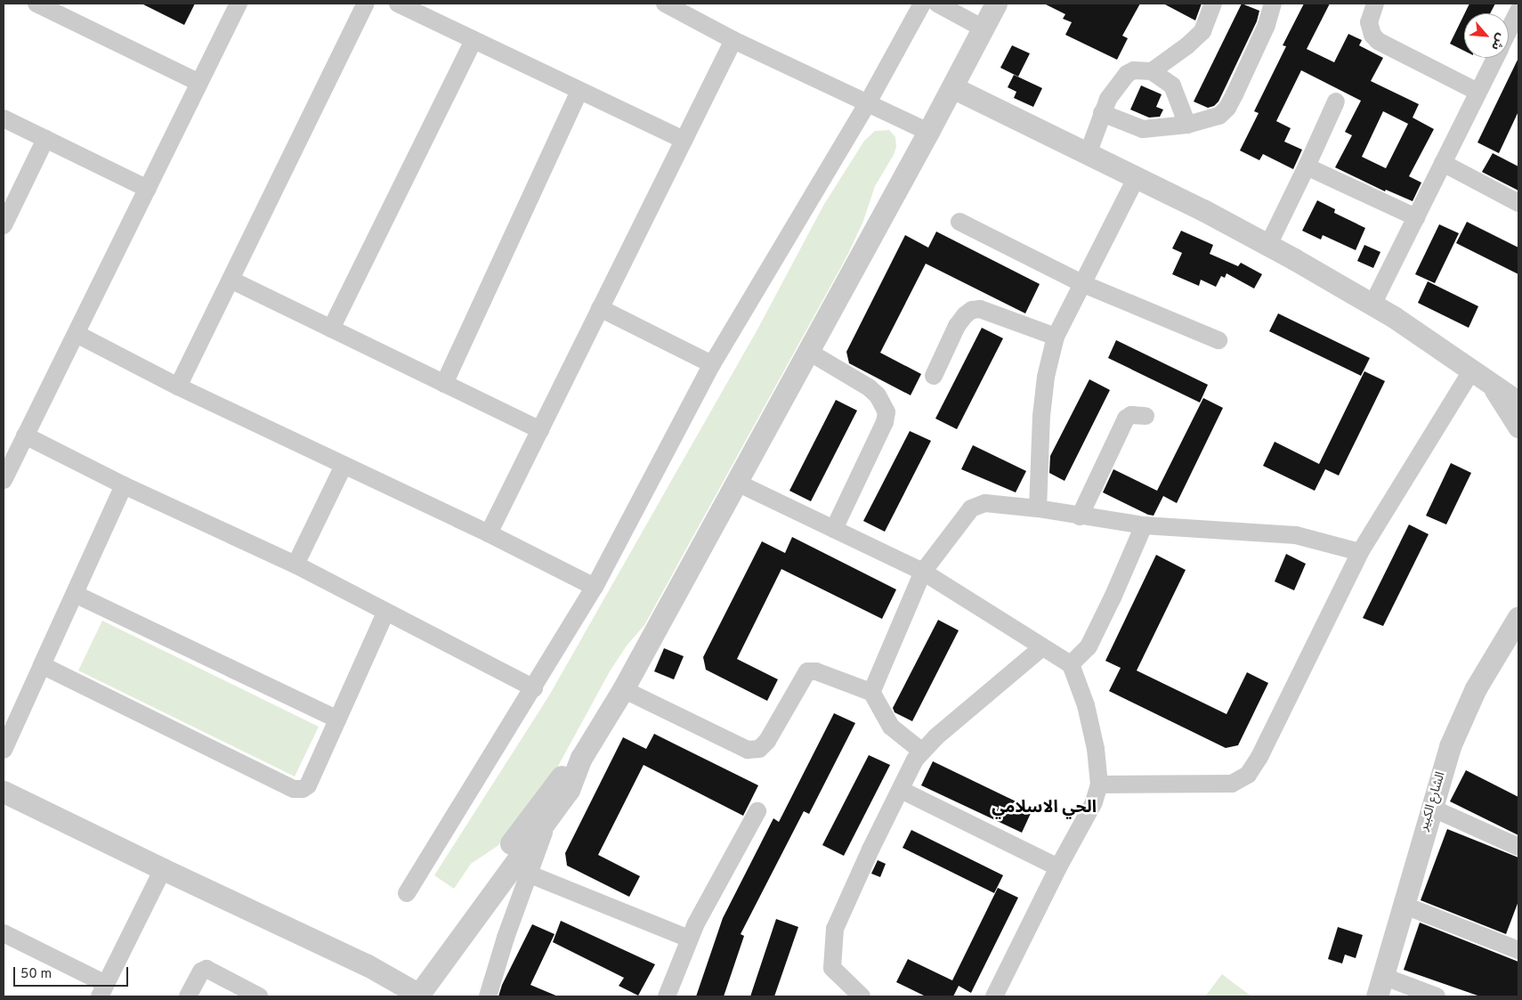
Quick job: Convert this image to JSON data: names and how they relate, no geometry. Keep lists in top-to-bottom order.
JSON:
{
  "streets": {
    "street": ["الشارع الكبير"]
  },
  "districts": ["الحي الاسلامي"],
  "scale_bar": "50 m",
  "north": "bottom right"
}
